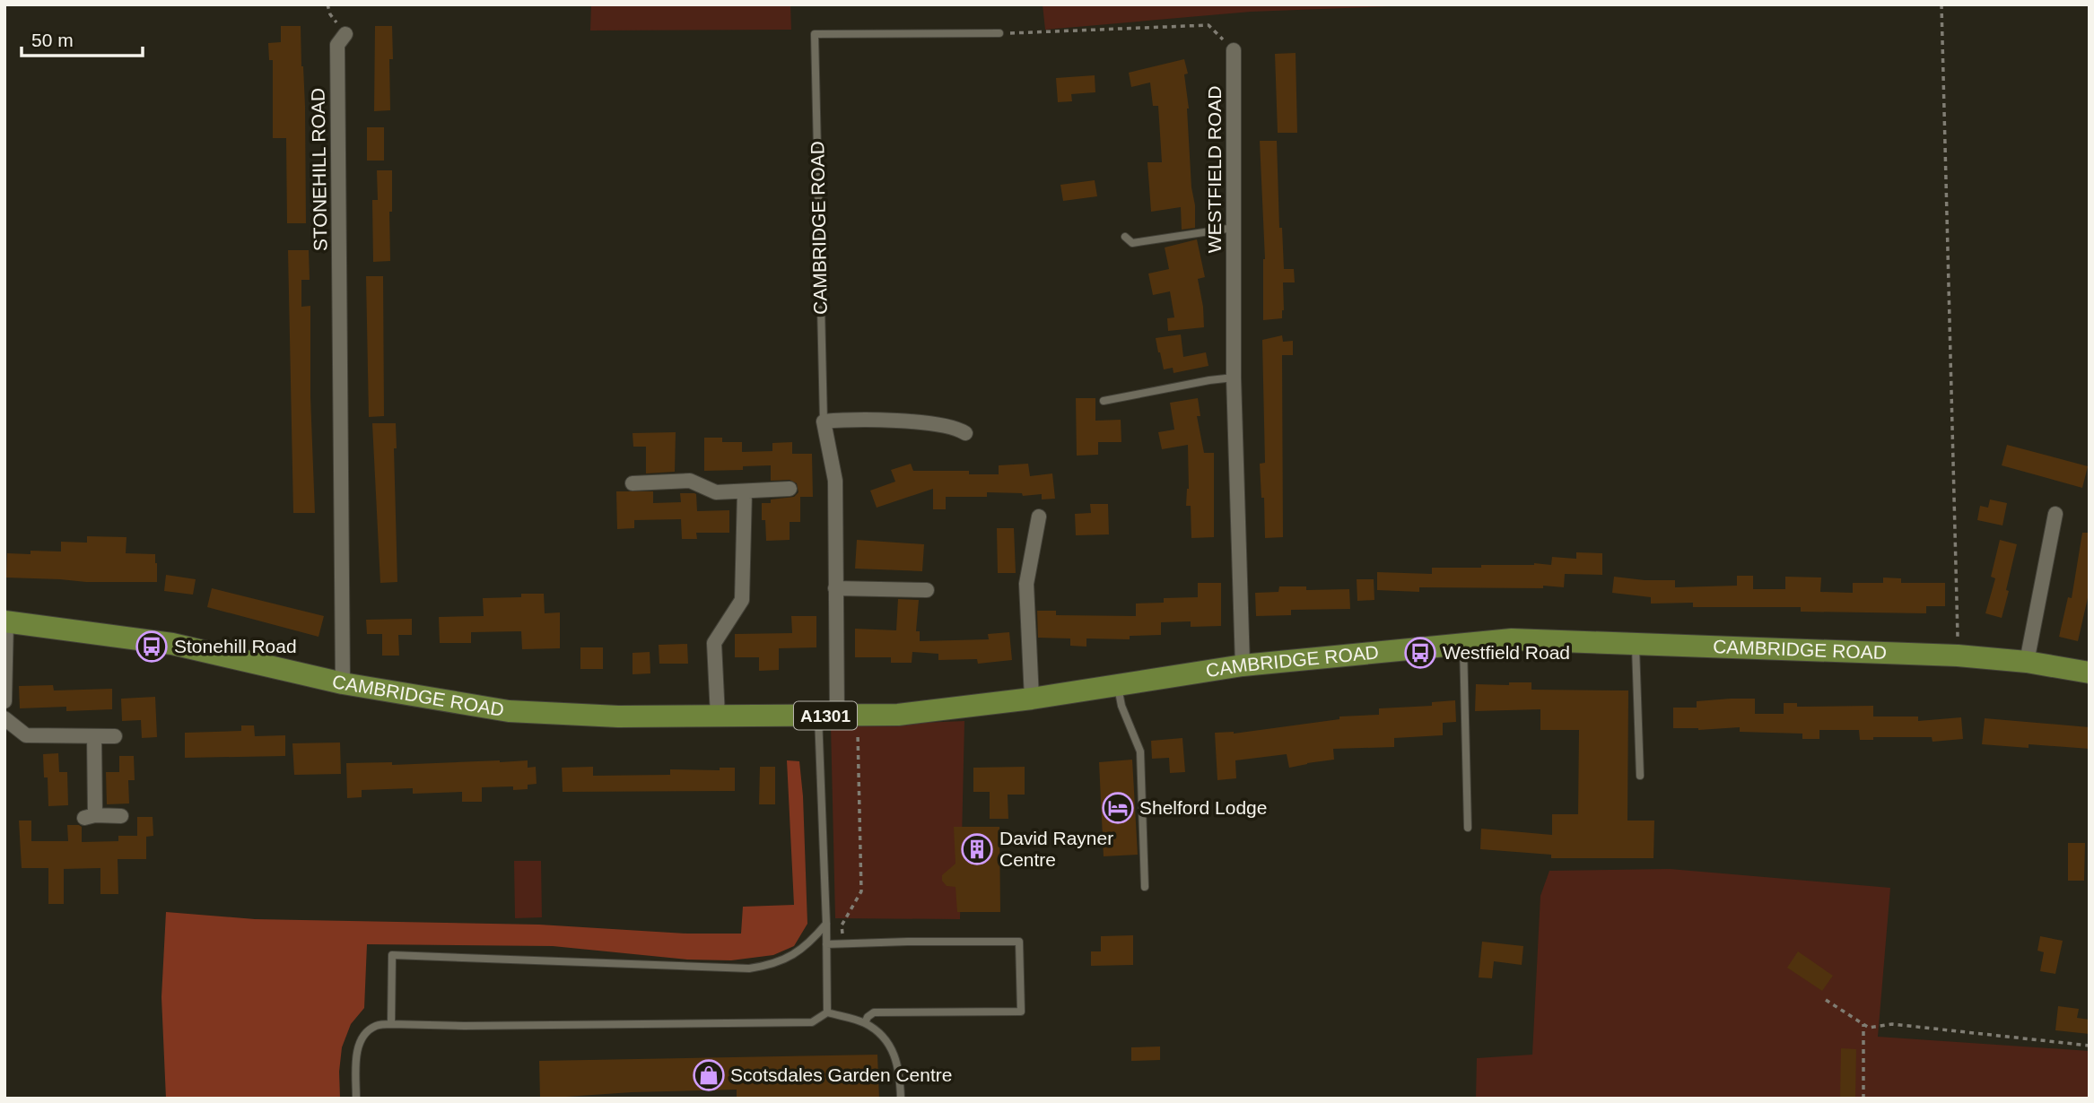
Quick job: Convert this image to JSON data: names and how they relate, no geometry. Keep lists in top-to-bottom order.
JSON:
{
  "streets": {
    "main road": ["CAMBRIDGE ROAD", "A1301"],
    "street": ["STONEHILL ROAD", "WESTFIELD ROAD"]
  },
  "crossings": [
    ["STONEHILL ROAD", "CAMBRIDGE ROAD"],
    ["WESTFIELD ROAD", "CAMBRIDGE ROAD"]
  ],
  "places": {
    "bus stop": ["Stonehill Road", "Westfield Road"],
    "hotel": ["Shelford Lodge"],
    "building": ["David Rayner Centre"],
    "shop": ["Scotsdales Garden Centre"]
  },
  "scale_bar": "50 m"
}
